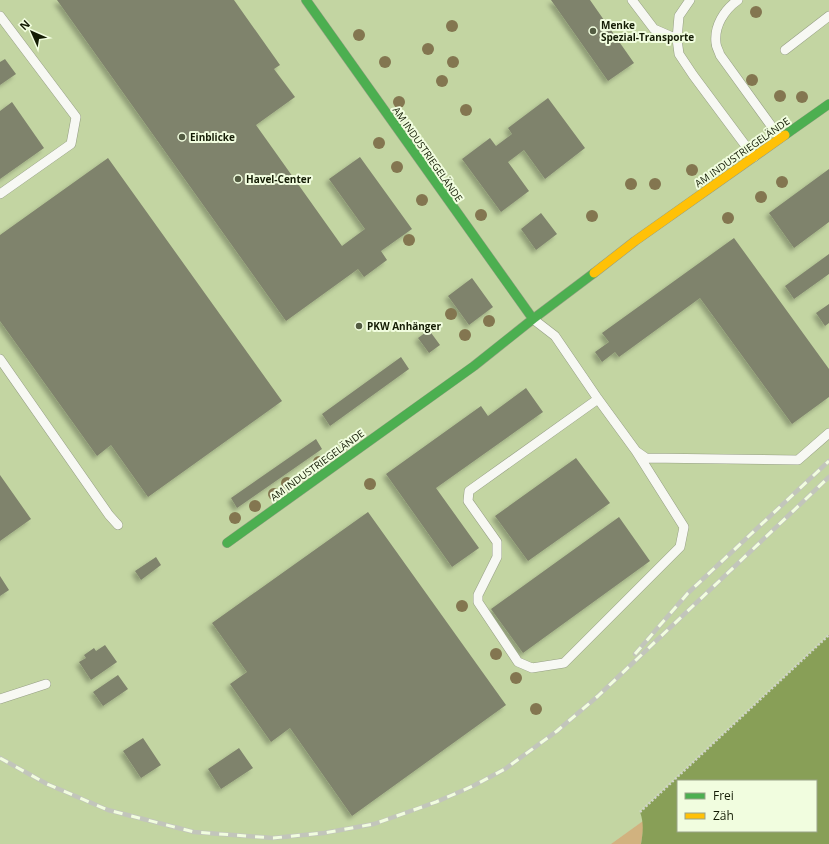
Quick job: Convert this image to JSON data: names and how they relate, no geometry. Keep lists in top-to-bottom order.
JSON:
{
  "streets": {
    "street": ["AM INDUSTRIEGELÄNDE"]
  },
  "places": [
    "Menke Spezial-Transporte",
    "Einblicke",
    "Havel-Center",
    "PKW Anhänger"
  ],
  "legend": ["Frei", "Zäh"],
  "north": "top left"
}
